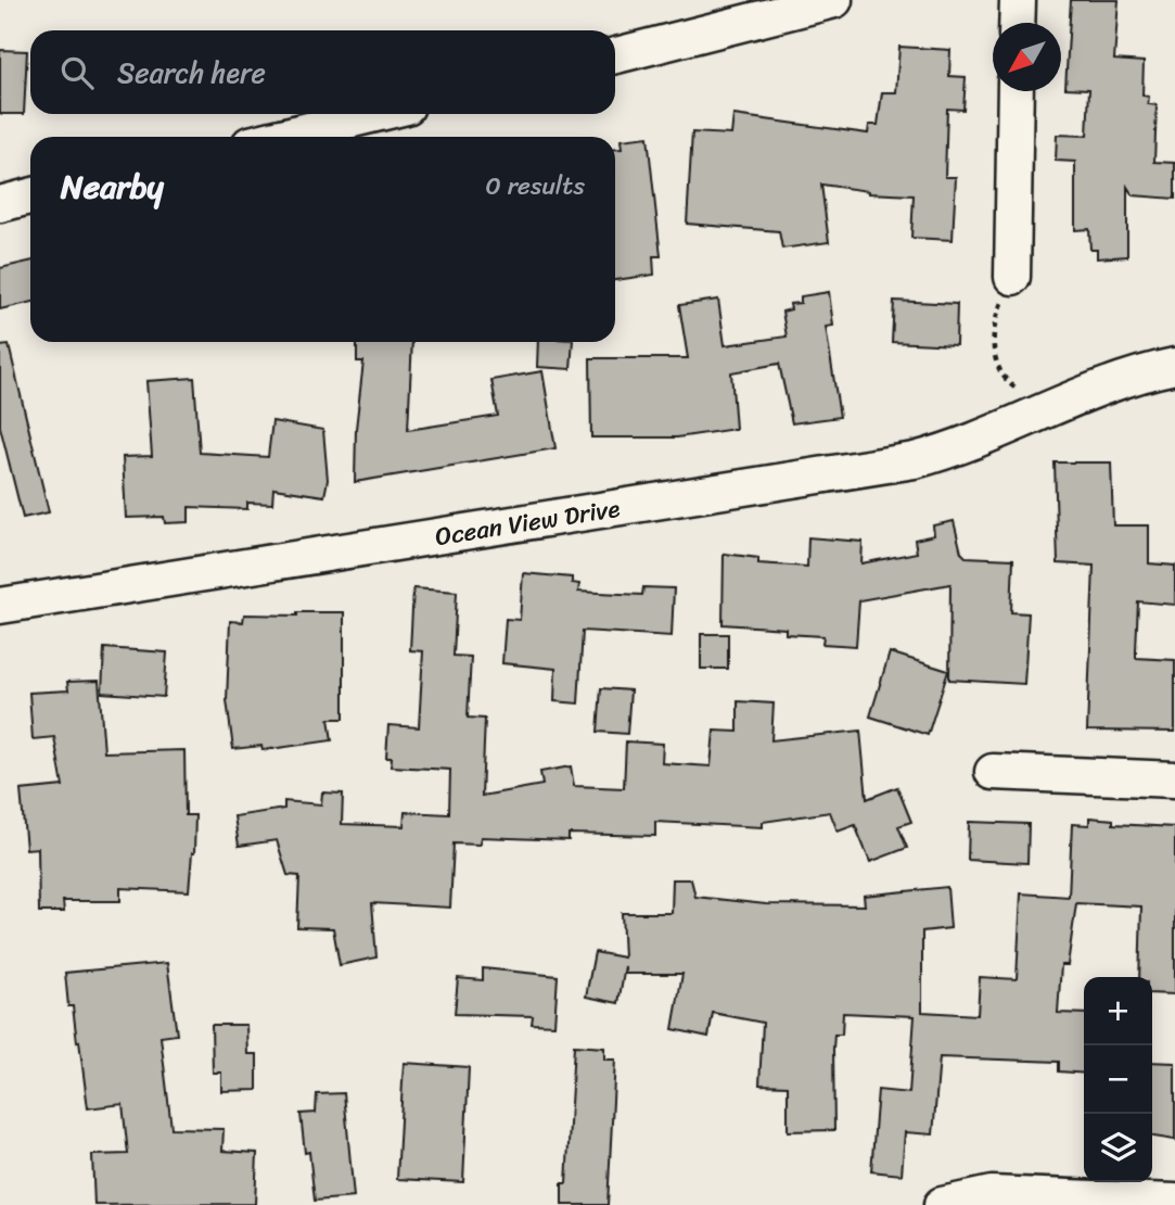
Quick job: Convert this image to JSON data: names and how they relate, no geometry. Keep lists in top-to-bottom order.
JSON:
{
  "streets": {
    "street": ["Ocean View Drive"]
  },
  "north": "bottom left",
  "page": {
    "search": "Search here",
    "heading": ["Nearby", "0 results"],
    "map_buttons": ["+", "−"]
  }
}
